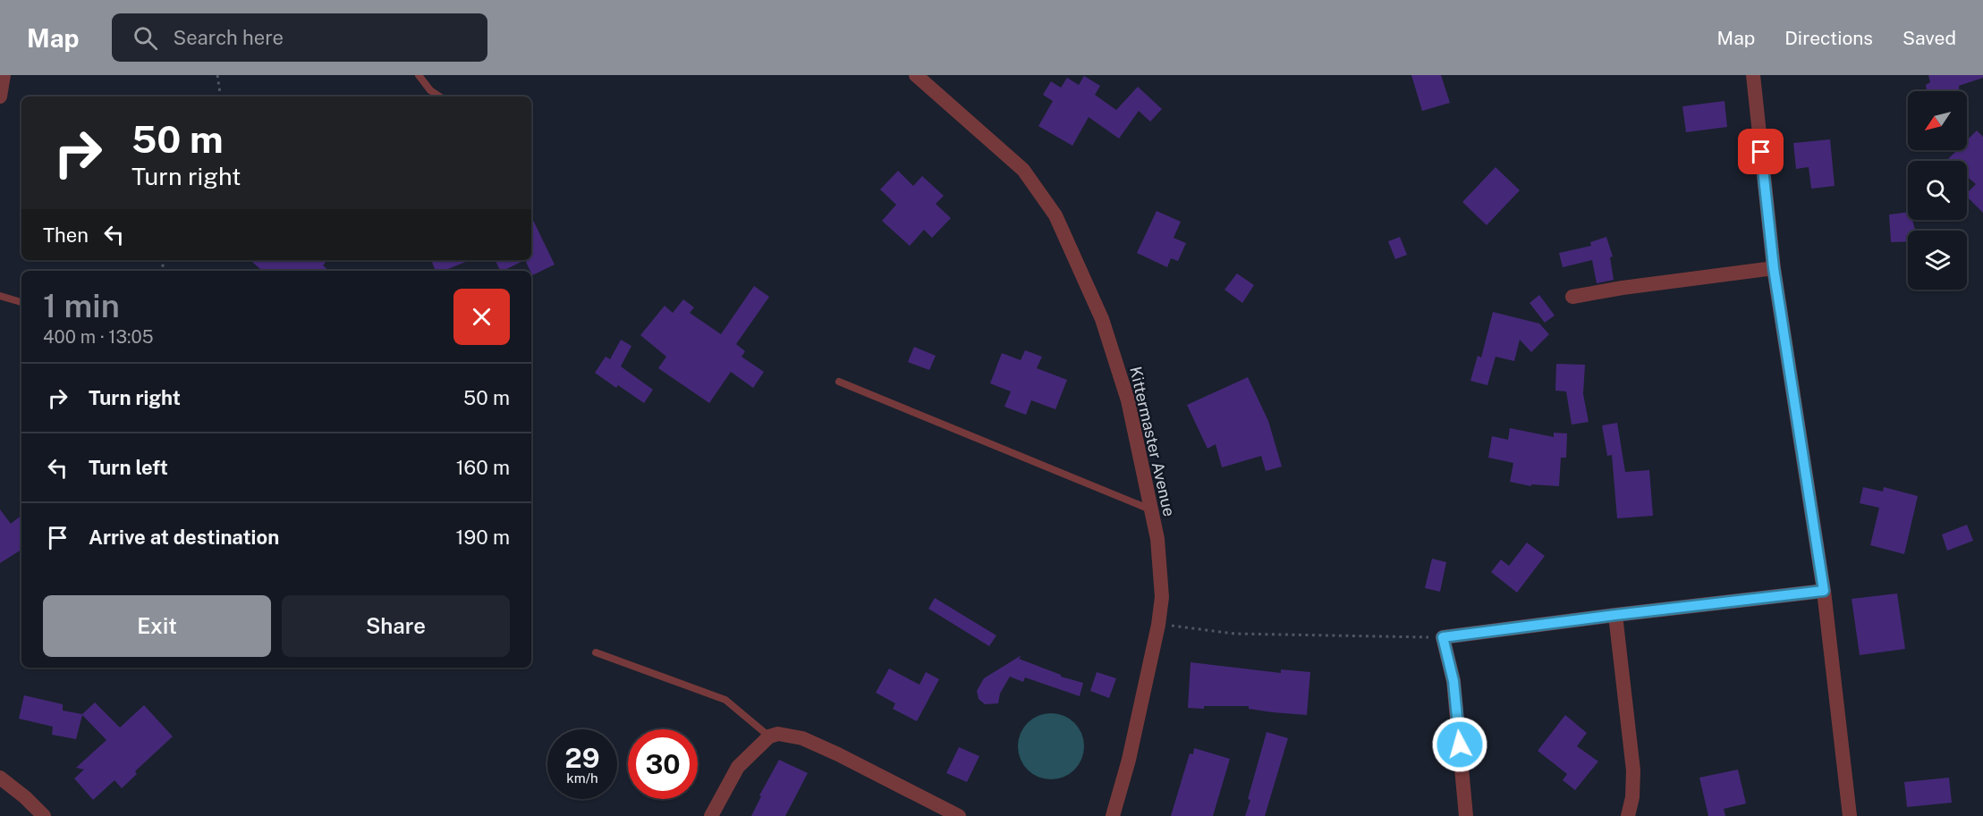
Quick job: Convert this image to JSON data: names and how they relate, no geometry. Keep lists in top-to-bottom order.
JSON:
{
  "streets": {
    "street": ["Kittermaster Avenue"]
  },
  "north": "bottom left",
  "page": {
    "header": "Map",
    "search": "Search here",
    "nav": ["Map", "Directions", "Saved"],
    "turn": ["50 m", "Turn right"],
    "then": "Then",
    "heading": ["1 min", "400 m · 13:05"],
    "list": [
      {
        "name": "Turn right",
        "value": "50 m"
      },
      {
        "name": "Turn left",
        "value": "160 m"
      },
      {
        "name": "Arrive at destination",
        "value": "190 m"
      }
    ],
    "buttons": ["Exit", "Share"],
    "speed": "29 km/h",
    "limit": "30"
  }
}
